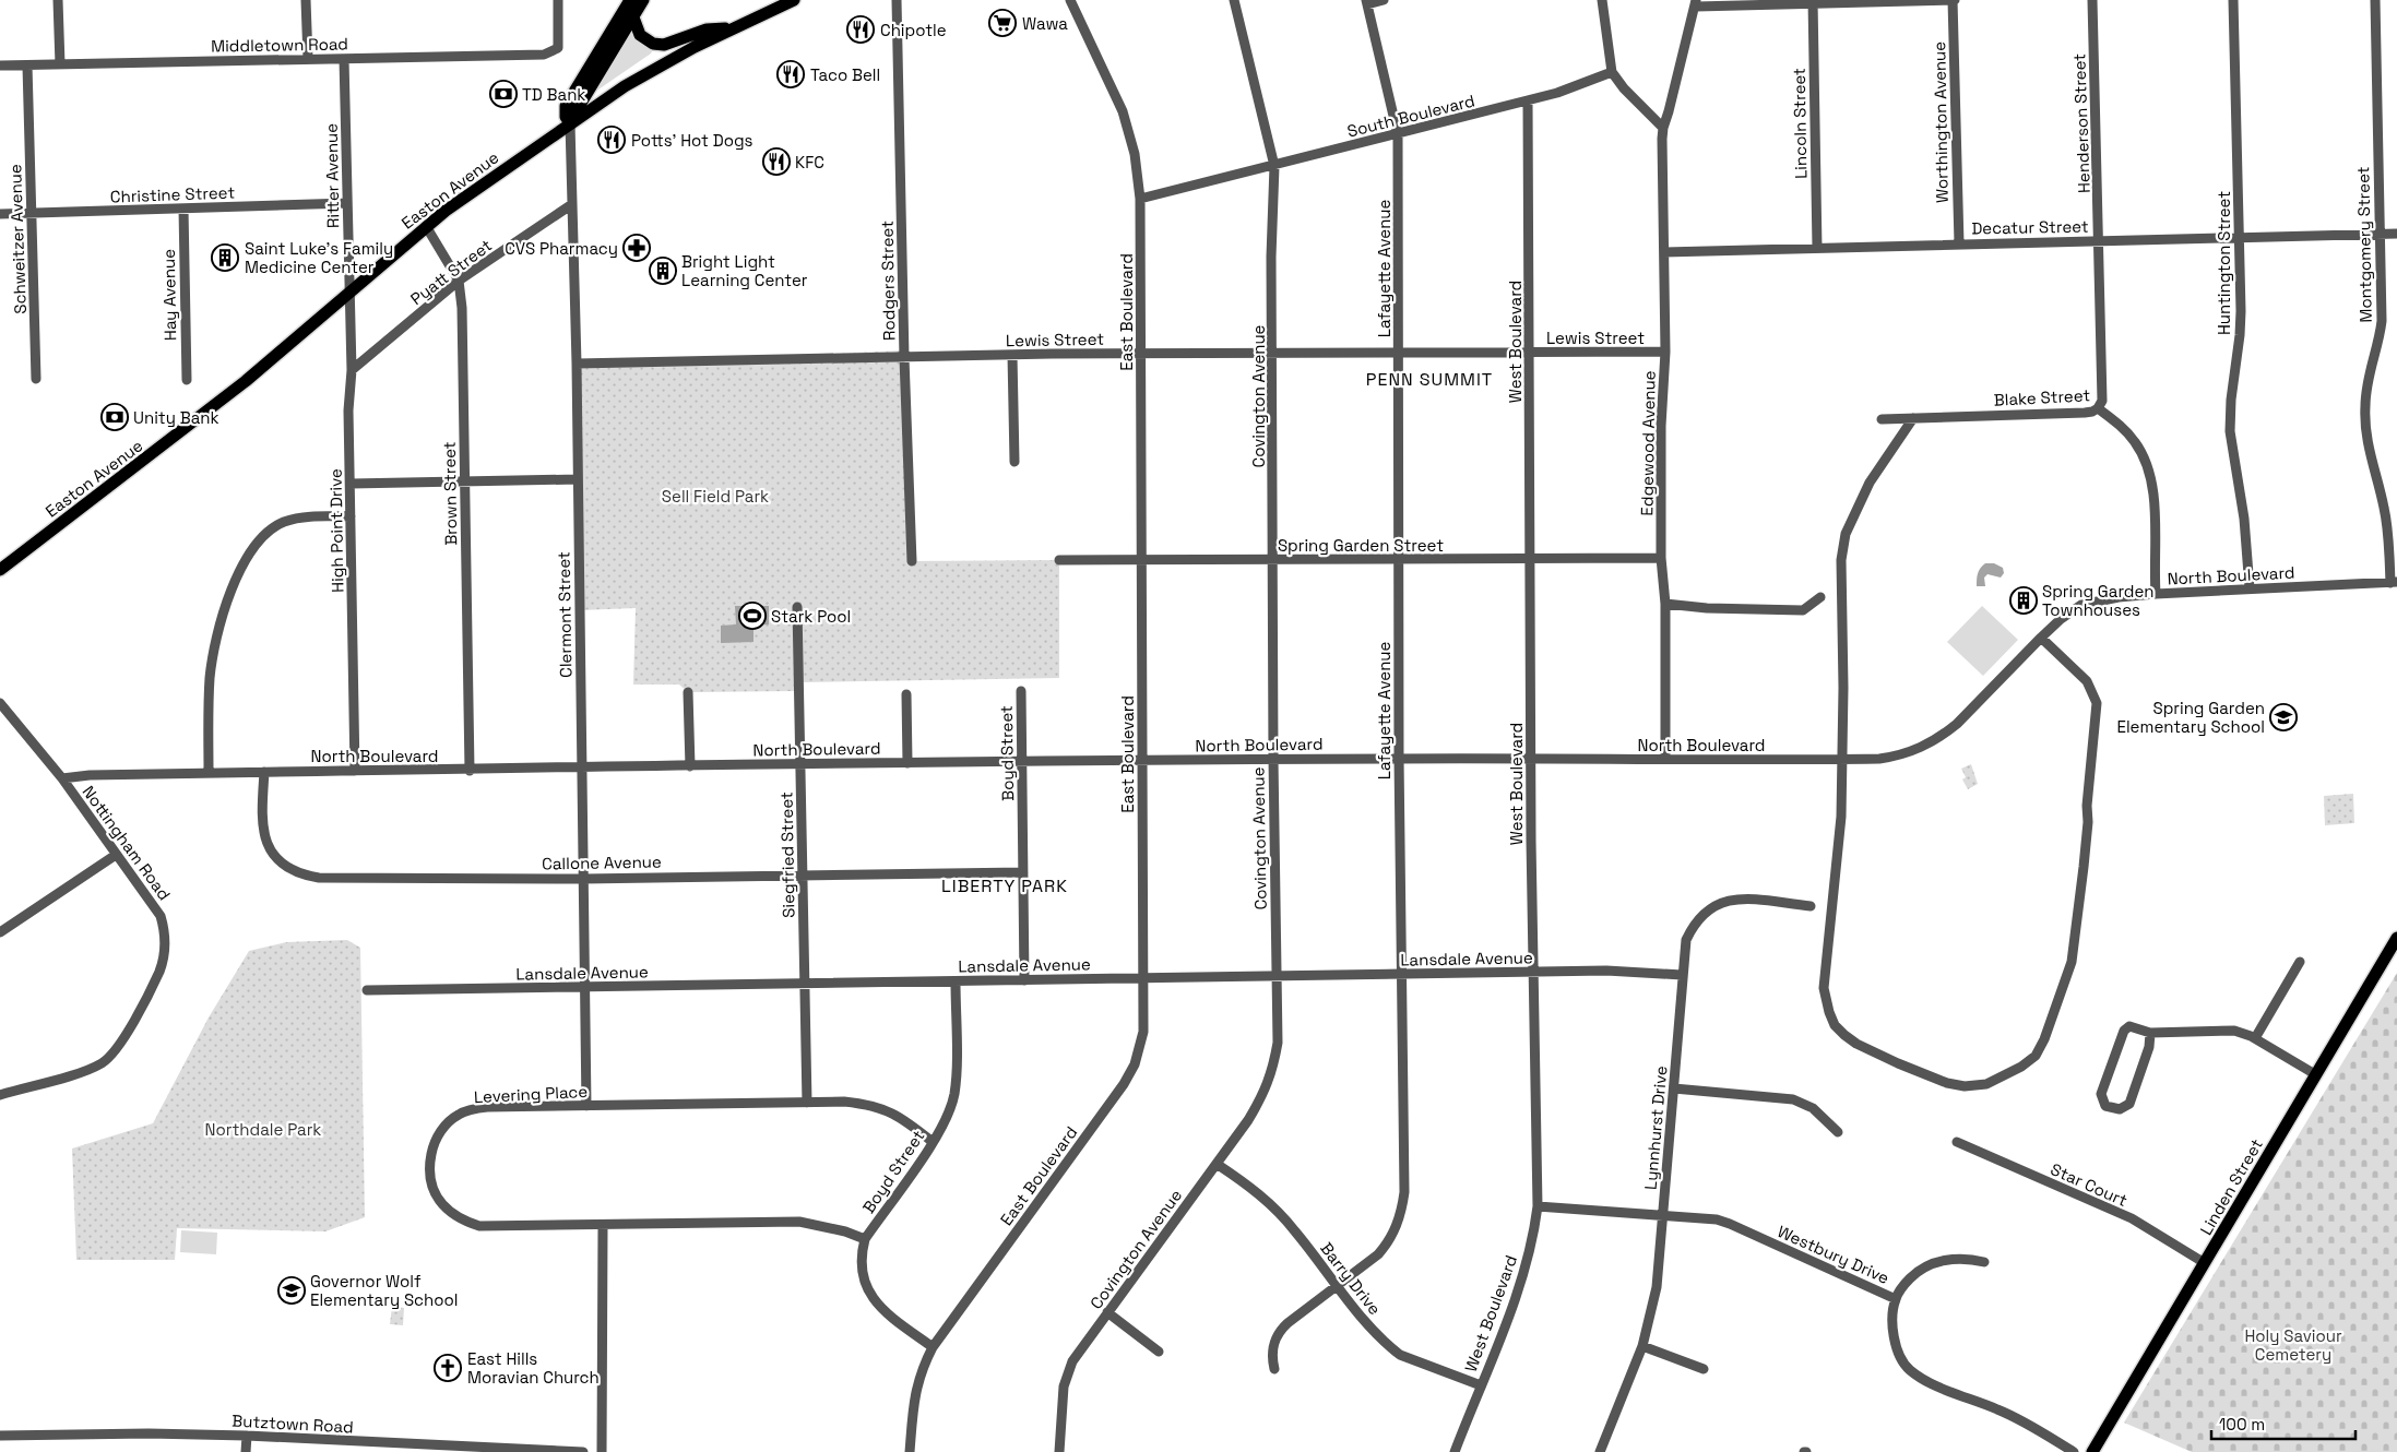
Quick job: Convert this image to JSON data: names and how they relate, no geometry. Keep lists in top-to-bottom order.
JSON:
{
  "streets": {
    "main road": ["Easton Avenue", "Linden Street"],
    "street": [
      "Middletown Road",
      "South Boulevard",
      "Worthington Avenue",
      "Lincoln Street",
      "Henderson Street",
      "Ritter Avenue",
      "Christine Street",
      "Decatur Street",
      "Schweitzer Avenue",
      "Montgomery Street",
      "Huntington Street",
      "Lafayette Avenue",
      "Pyatt Street",
      "Rodgers Street",
      "Hay Avenue",
      "East Boulevard",
      "Lewis Street",
      "West Boulevard",
      "Covington Avenue",
      "Blake Street",
      "Edgewood Avenue",
      "Brown Street",
      "High Point Drive",
      "Spring Garden Street",
      "North Boulevard",
      "Clermont Street",
      "Boyd Street",
      "Nottingham Road",
      "Siegfried Street",
      "Callone Avenue",
      "Lansdale Avenue",
      "Levering Place",
      "Lynnhurst Drive",
      "Star Court",
      "Westbury Drive",
      "Barry Drive",
      "Butztown Road"
    ]
  },
  "crossings": [
    ["Middletown Road", "Ritter Avenue"],
    ["Middletown Road", "Schweitzer Avenue"],
    ["South Boulevard", "Lafayette Avenue"],
    ["South Boulevard", "East Boulevard"],
    ["South Boulevard", "West Boulevard"],
    ["South Boulevard", "Covington Avenue"],
    ["Worthington Avenue", "Decatur Street"],
    ["Lincoln Street", "Decatur Street"],
    ["Henderson Street", "Decatur Street"],
    ["Henderson Street", "Blake Street"],
    ["Ritter Avenue", "Easton Avenue"],
    ["Ritter Avenue", "Christine Street"],
    ["Ritter Avenue", "High Point Drive"],
    ["Easton Avenue", "Brown Street"],
    ["Easton Avenue", "High Point Drive"],
    ["Easton Avenue", "Clermont Street"],
    ["Christine Street", "Schweitzer Avenue"],
    ["Christine Street", "Hay Avenue"],
    ["Decatur Street", "Montgomery Street"],
    ["Decatur Street", "Huntington Street"],
    ["Decatur Street", "Edgewood Avenue"],
    ["Montgomery Street", "North Boulevard"],
    ["Huntington Street", "North Boulevard"],
    ["Lafayette Avenue", "Lewis Street"],
    ["Lafayette Avenue", "Spring Garden Street"],
    ["Lafayette Avenue", "North Boulevard"],
    ["Lafayette Avenue", "Lansdale Avenue"],
    ["Lafayette Avenue", "Barry Drive"],
    ["Pyatt Street", "Brown Street"],
    ["Pyatt Street", "High Point Drive"],
    ["Pyatt Street", "Clermont Street"],
    ["Rodgers Street", "Lewis Street"],
    ["East Boulevard", "Lewis Street"],
    ["East Boulevard", "Spring Garden Street"],
    ["East Boulevard", "North Boulevard"],
    ["East Boulevard", "Boyd Street"],
    ["East Boulevard", "Lansdale Avenue"],
    ["Lewis Street", "West Boulevard"],
    ["Lewis Street", "Covington Avenue"],
    ["Lewis Street", "Edgewood Avenue"],
    ["Lewis Street", "Clermont Street"],
    ["West Boulevard", "Spring Garden Street"],
    ["West Boulevard", "North Boulevard"],
    ["West Boulevard", "Lansdale Avenue"],
    ["West Boulevard", "Westbury Drive"],
    ["West Boulevard", "Barry Drive"],
    ["Covington Avenue", "Spring Garden Street"],
    ["Covington Avenue", "North Boulevard"],
    ["Covington Avenue", "Lansdale Avenue"],
    ["Covington Avenue", "Barry Drive"],
    ["Blake Street", "North Boulevard"],
    ["Edgewood Avenue", "Spring Garden Street"],
    ["Edgewood Avenue", "North Boulevard"],
    ["Brown Street", "North Boulevard"],
    ["High Point Drive", "North Boulevard"],
    ["North Boulevard", "Clermont Street"],
    ["North Boulevard", "Boyd Street"],
    ["North Boulevard", "Nottingham Road"],
    ["North Boulevard", "Siegfried Street"],
    ["North Boulevard", "Callone Avenue"],
    ["Clermont Street", "Callone Avenue"],
    ["Clermont Street", "Lansdale Avenue"],
    ["Clermont Street", "Levering Place"],
    ["Boyd Street", "Callone Avenue"],
    ["Boyd Street", "Lansdale Avenue"],
    ["Boyd Street", "Levering Place"],
    ["Siegfried Street", "Callone Avenue"],
    ["Siegfried Street", "Lansdale Avenue"],
    ["Siegfried Street", "Levering Place"],
    ["Lansdale Avenue", "Lynnhurst Drive"],
    ["Lynnhurst Drive", "Westbury Drive"],
    ["Star Court", "Linden Street"]
  ],
  "districts": ["PENN SUMMIT", "LIBERTY PARK"],
  "parks": ["Sell Field Park", "Northdale Park", "Holy Saviour Cemetery"],
  "places": {
    "supermarket": ["Wawa"],
    "restaurant": [
      "Chipotle",
      "Taco Bell",
      "Potts' Hot Dogs",
      "KFC"
    ],
    "bank": ["TD Bank", "Unity Bank"],
    "pharmacy": ["CVS Pharmacy"],
    "building": ["Saint Luke's Family Medicine Center", "Bright Light Learning Center", "Spring Garden Townhouses"],
    "sports": ["Stark Pool"],
    "school or university": ["Spring Garden Elementary School", "Governor Wolf Elementary School"],
    "church": ["East Hills Moravian Church"]
  },
  "scale_bar": "100 m"
}
